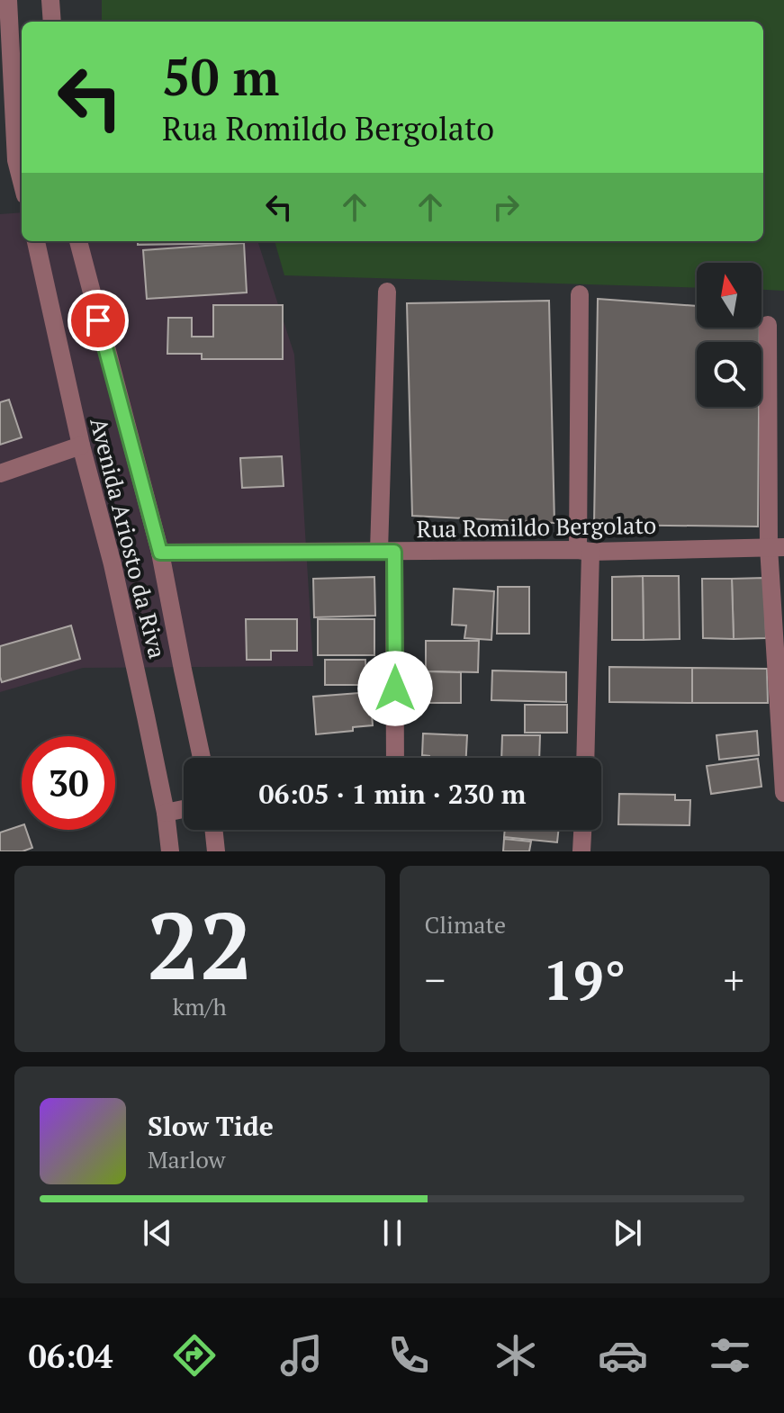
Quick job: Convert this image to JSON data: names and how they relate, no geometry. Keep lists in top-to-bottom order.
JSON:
{
  "streets": {
    "street": ["Rua Romildo Bergolato", "Avenida Ariosto da Riva"]
  },
  "north": "top",
  "page": {
    "turn": ["50 m", "Rua Romildo Bergolato"],
    "limit": "30",
    "trip": "06:05 · 1 min · 230 m",
    "tile": [
      ["22", "km/h"],
      "Climate"
    ],
    "heat": ["−", "19°", "+"],
    "song": ["Slow Tide", "Marlow"],
    "tabs": "06:04"
  }
}
